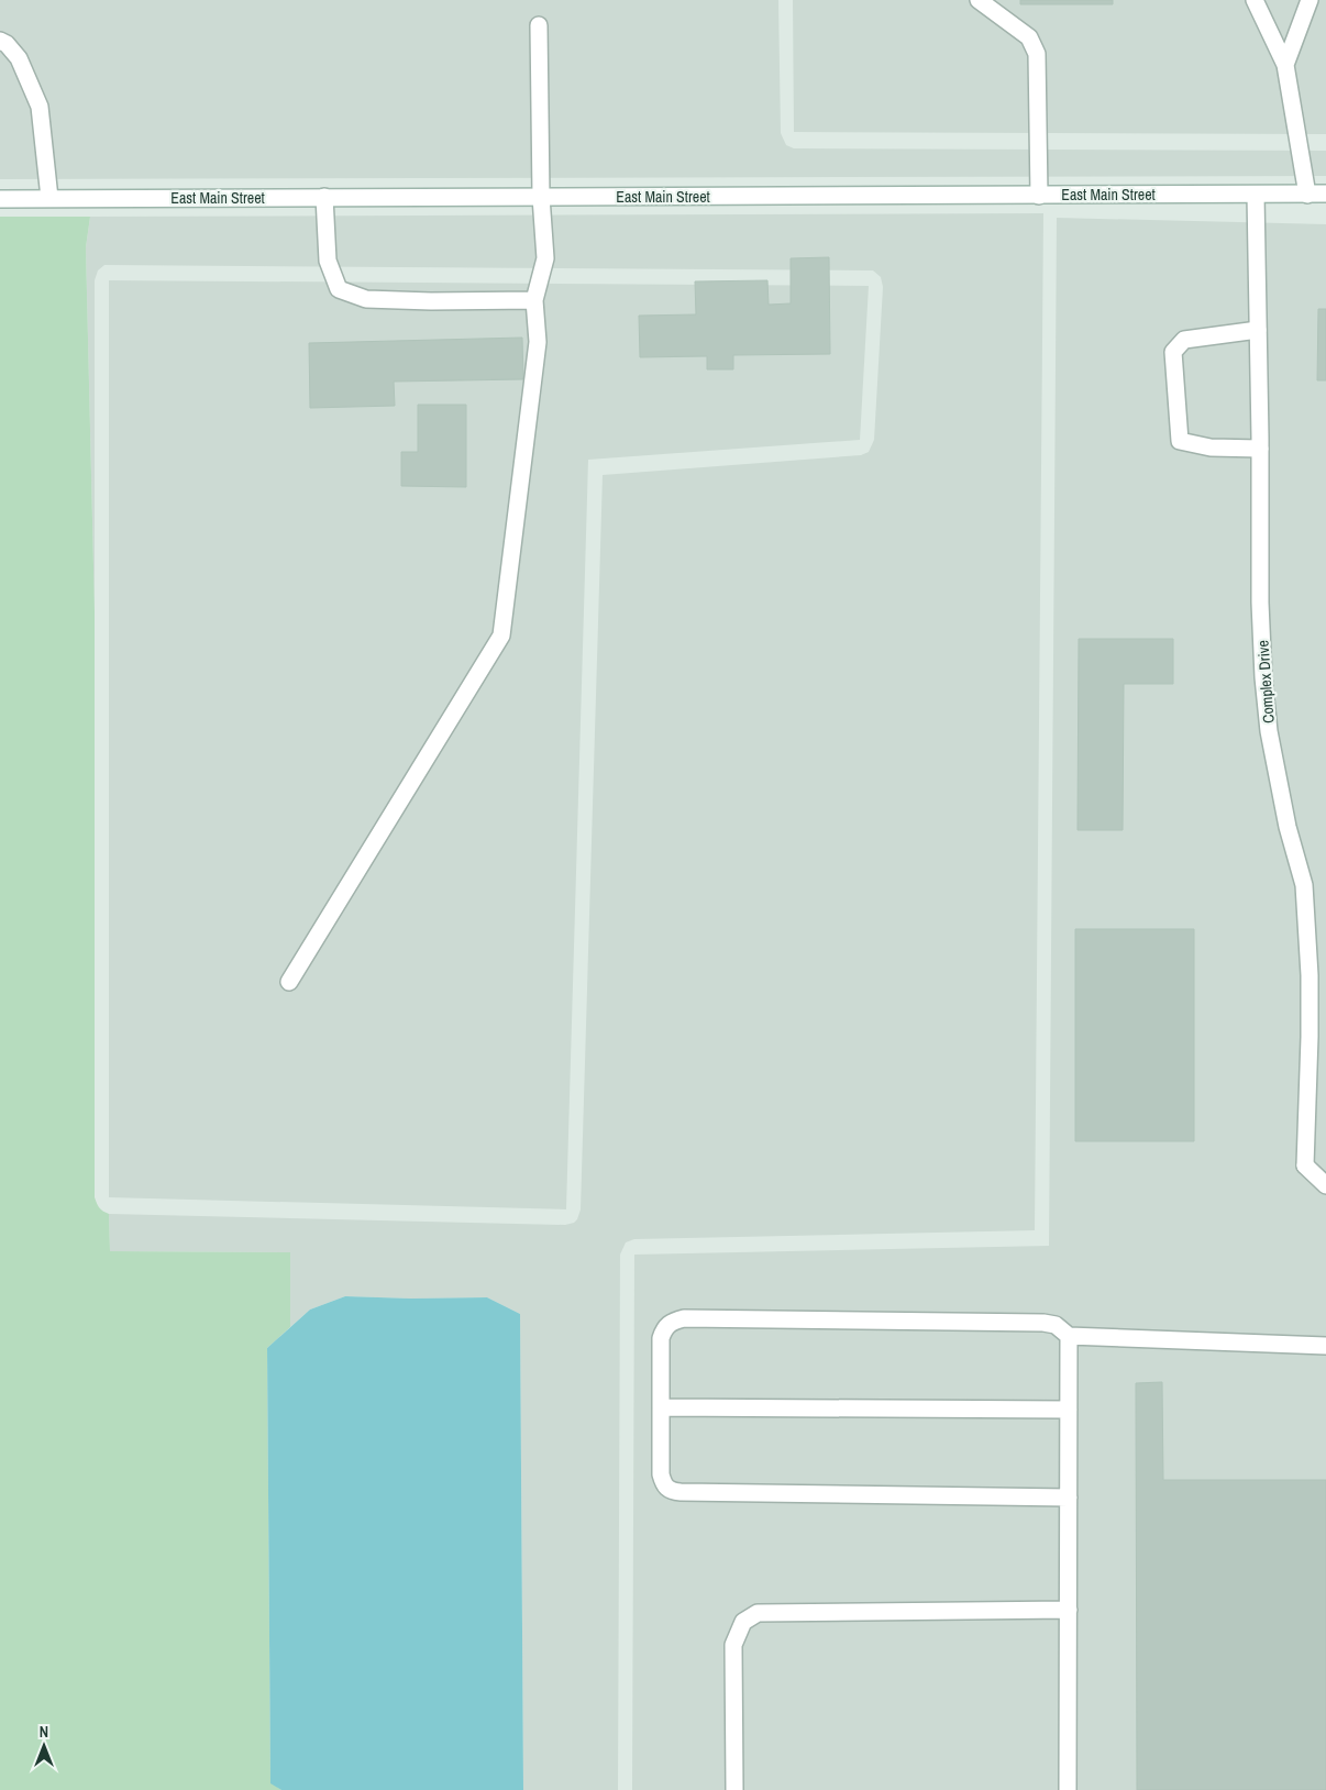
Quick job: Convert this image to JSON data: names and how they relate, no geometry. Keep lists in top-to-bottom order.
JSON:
{
  "streets": {
    "main road": ["East Main Street", "Complex Drive"]
  },
  "crossings": [
    ["East Main Street", "Complex Drive"]
  ],
  "north": "top"
}
